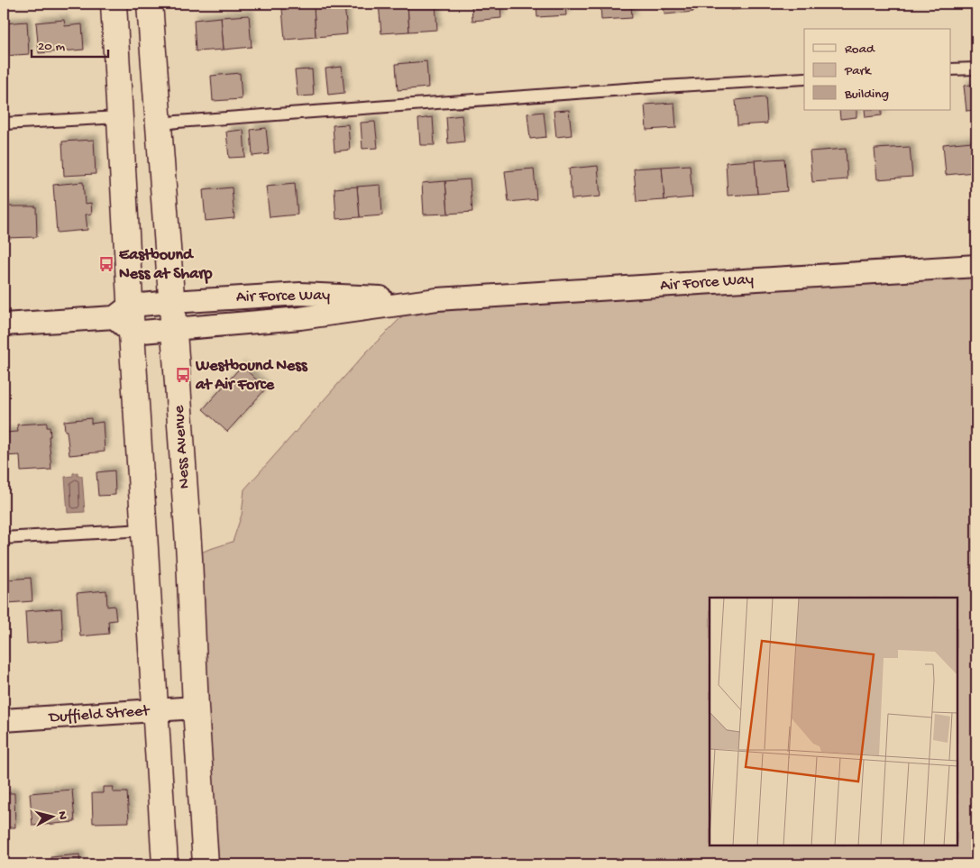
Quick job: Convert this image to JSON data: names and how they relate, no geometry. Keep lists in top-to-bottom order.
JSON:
{
  "streets": {
    "main road": ["Ness Avenue"],
    "street": ["Air Force Way", "Duffield Street"]
  },
  "crossings": [
    ["Air Force Way", "Ness Avenue"],
    ["Ness Avenue", "Duffield Street"]
  ],
  "places": {
    "bus stop": ["Eastbound Ness at Sharp", "Westbound Ness at Air Force"]
  },
  "legend": ["Road", "Park", "Building"],
  "scale_bar": "20 m",
  "north": "right"
}
